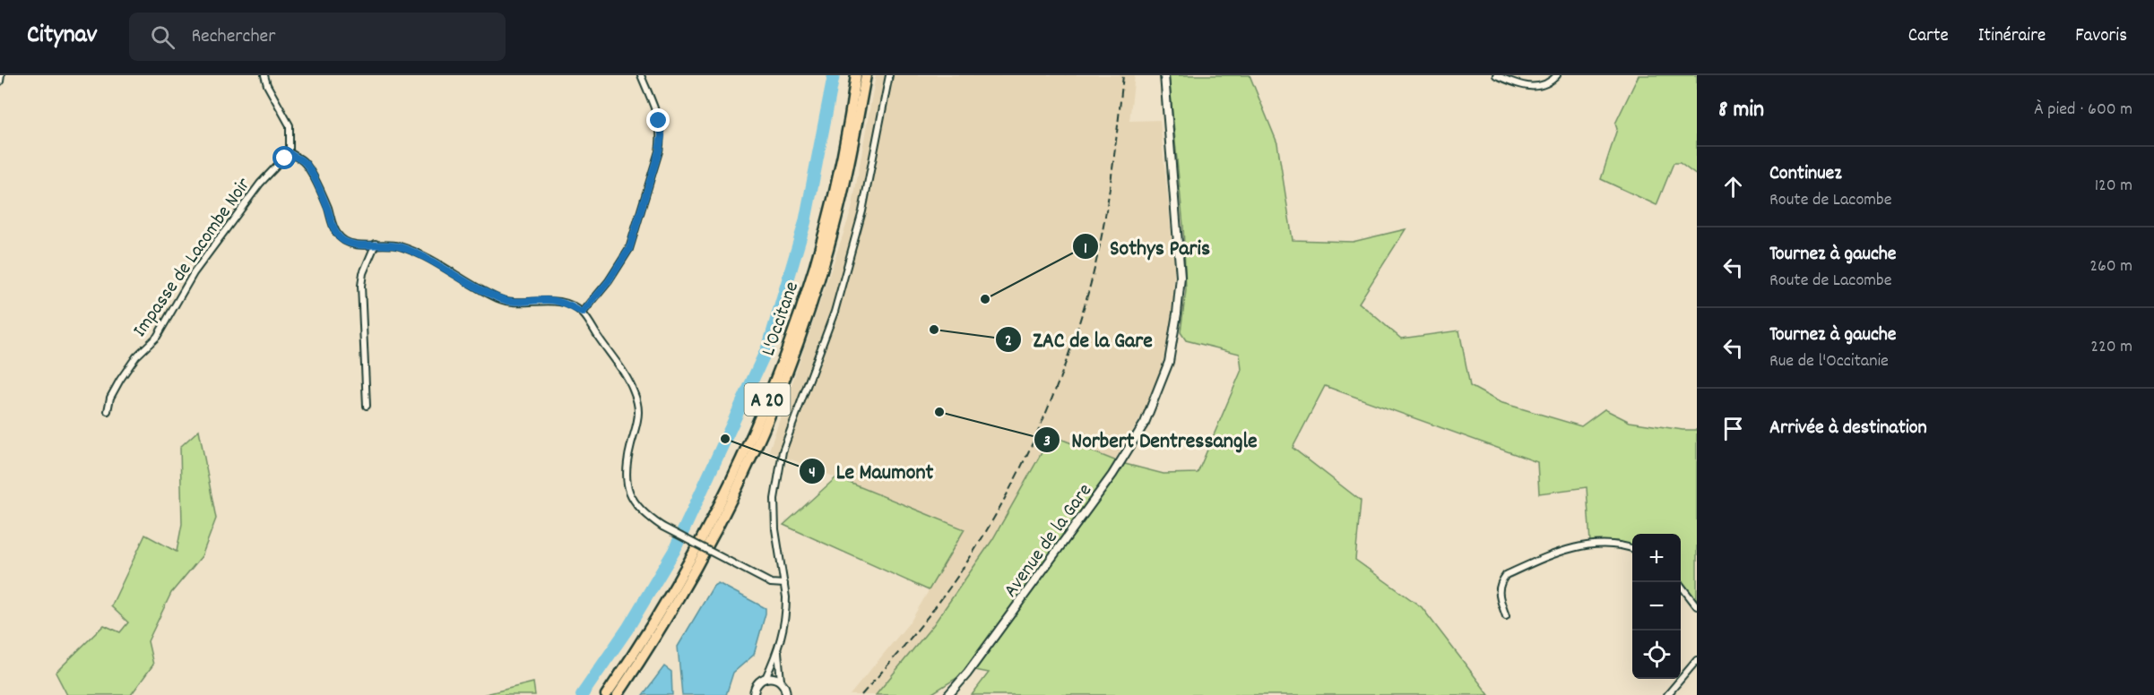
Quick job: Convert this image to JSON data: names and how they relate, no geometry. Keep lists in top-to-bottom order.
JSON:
{
  "streets": {
    "highway": ["L'Occitane", "A 20"],
    "street": ["Impasse de Lacombe Noir", "Avenue de la Gare"]
  },
  "places": [
    "Sothys Paris",
    "ZAC de la Gare",
    "Norbert Dentressangle",
    "Le Maumont"
  ],
  "page": {
    "header": "Citynav",
    "search": "Rechercher",
    "nav": ["Carte", "Itinéraire", "Favoris"],
    "heading": ["8 min", "À pied · 600 m"],
    "list": [
      ["Continuez", "Route de Lacombe", "120 m"],
      ["Tournez à gauche", "Route de Lacombe", "260 m"],
      ["Tournez à gauche", "Rue de l'Occitanie", "220 m"],
      "Arrivée à destination"
    ],
    "map_buttons": ["+", "−"]
  }
}
